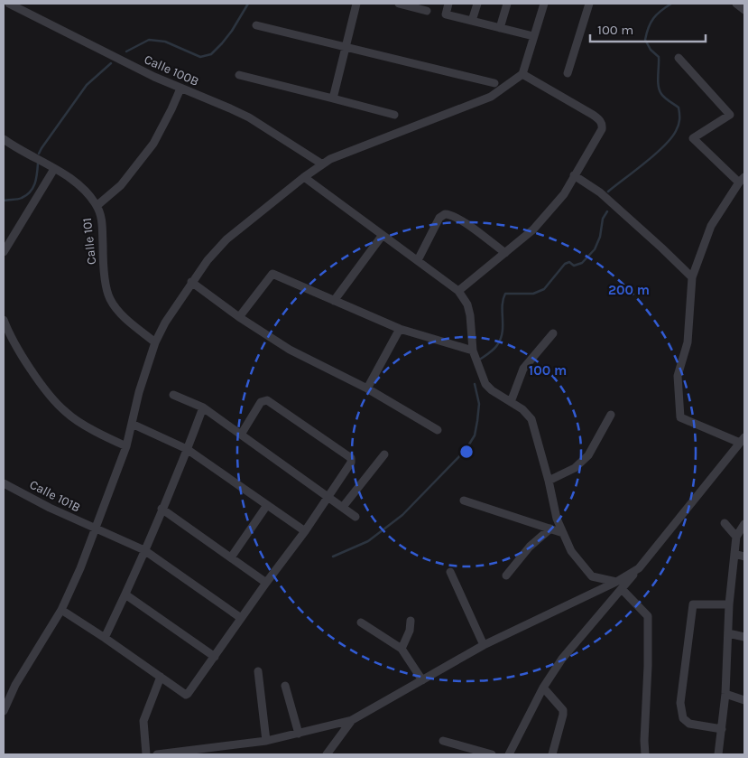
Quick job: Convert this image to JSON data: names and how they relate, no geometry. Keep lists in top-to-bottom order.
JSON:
{
  "streets": {
    "street": ["Calle 100B", "Calle 101", "Calle 101B"]
  },
  "scale_bar": "100 m",
  "rings": ["200 m", "100 m"]
}
